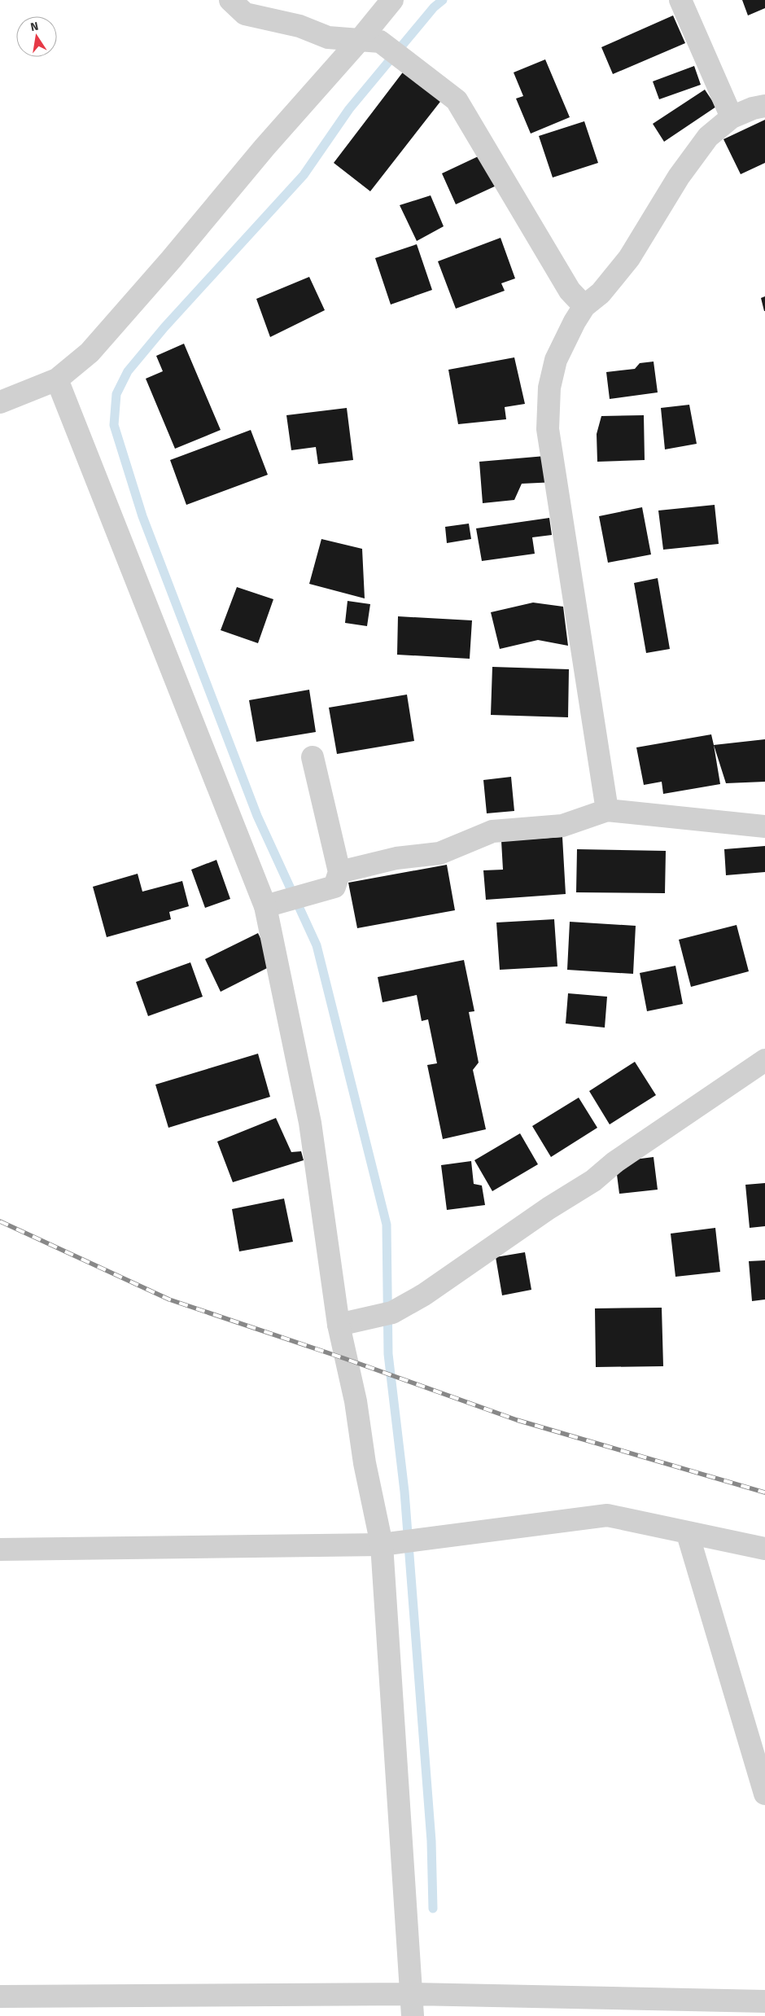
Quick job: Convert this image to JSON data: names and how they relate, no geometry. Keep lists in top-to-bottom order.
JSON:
{
  "north": "top"
}
